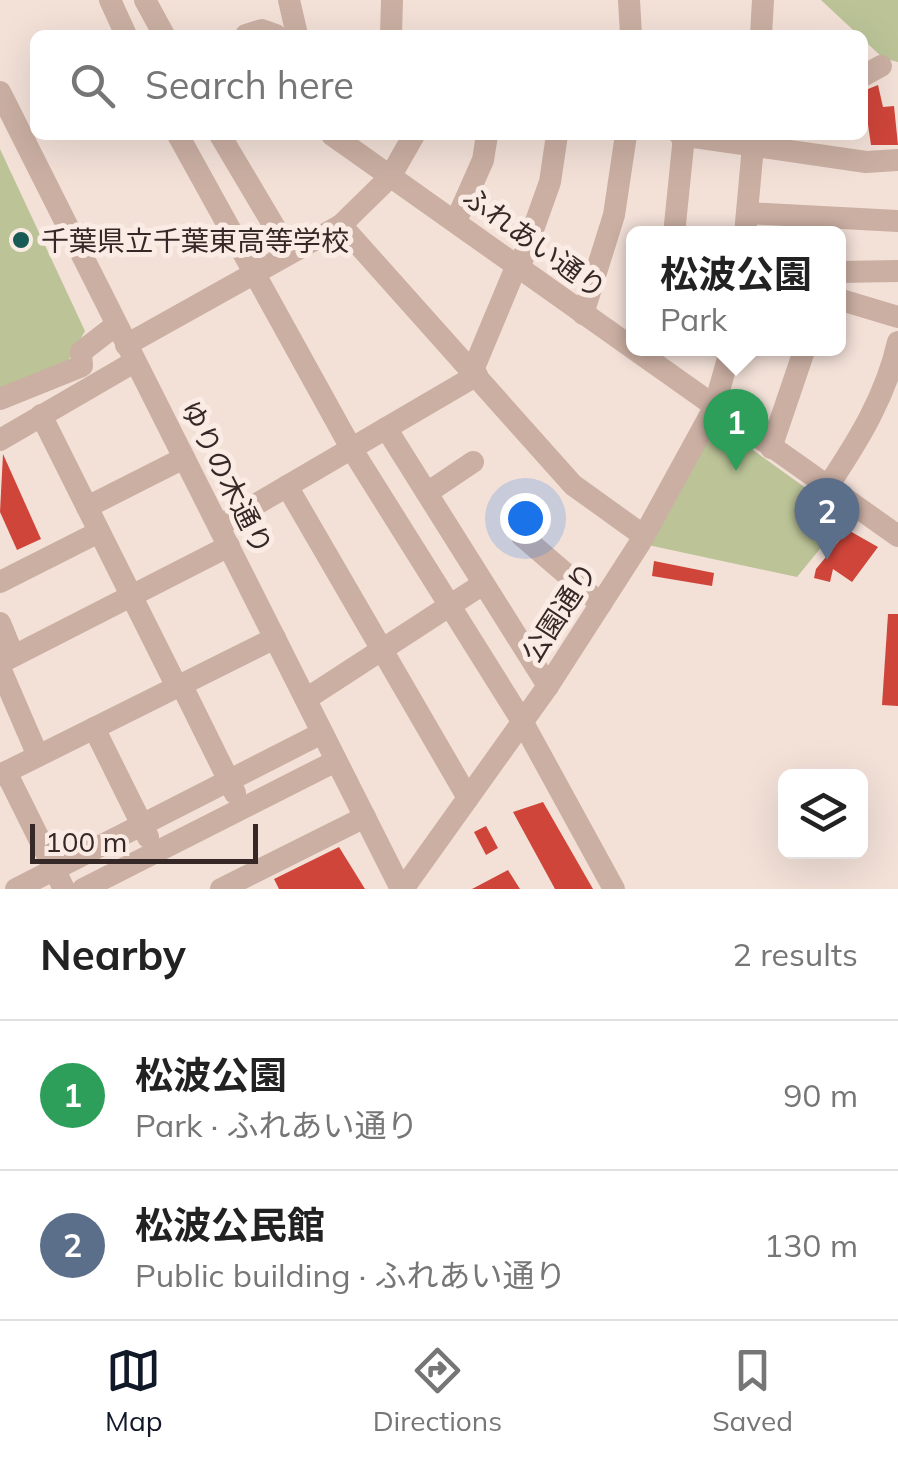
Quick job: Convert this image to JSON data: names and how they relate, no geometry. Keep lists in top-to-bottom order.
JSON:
{
  "streets": {
    "street": ["ふれあい通り", "ゆりの木通り", "公園通り"]
  },
  "crossings": [
    ["ふれあい通り", "公園通り"],
    ["ゆりの木通り", "公園通り"]
  ],
  "places": ["千葉県立千葉東高等学校"],
  "scale_bar": "100 m",
  "page": {
    "search": "Search here",
    "popup": ["松波公園", "Park"],
    "pins": ["1", "2"],
    "scale": "100 m",
    "heading": ["Nearby", "2 results"],
    "list": [
      {
        "mark": "1",
        "name": "松波公園",
        "note": "Park · ふれあい通り",
        "value": "90 m"
      },
      {
        "mark": "2",
        "name": "松波公民館",
        "note": "Public building · ふれあい通り",
        "value": "130 m"
      }
    ],
    "nav": ["Map", "Directions", "Saved"]
  }
}
